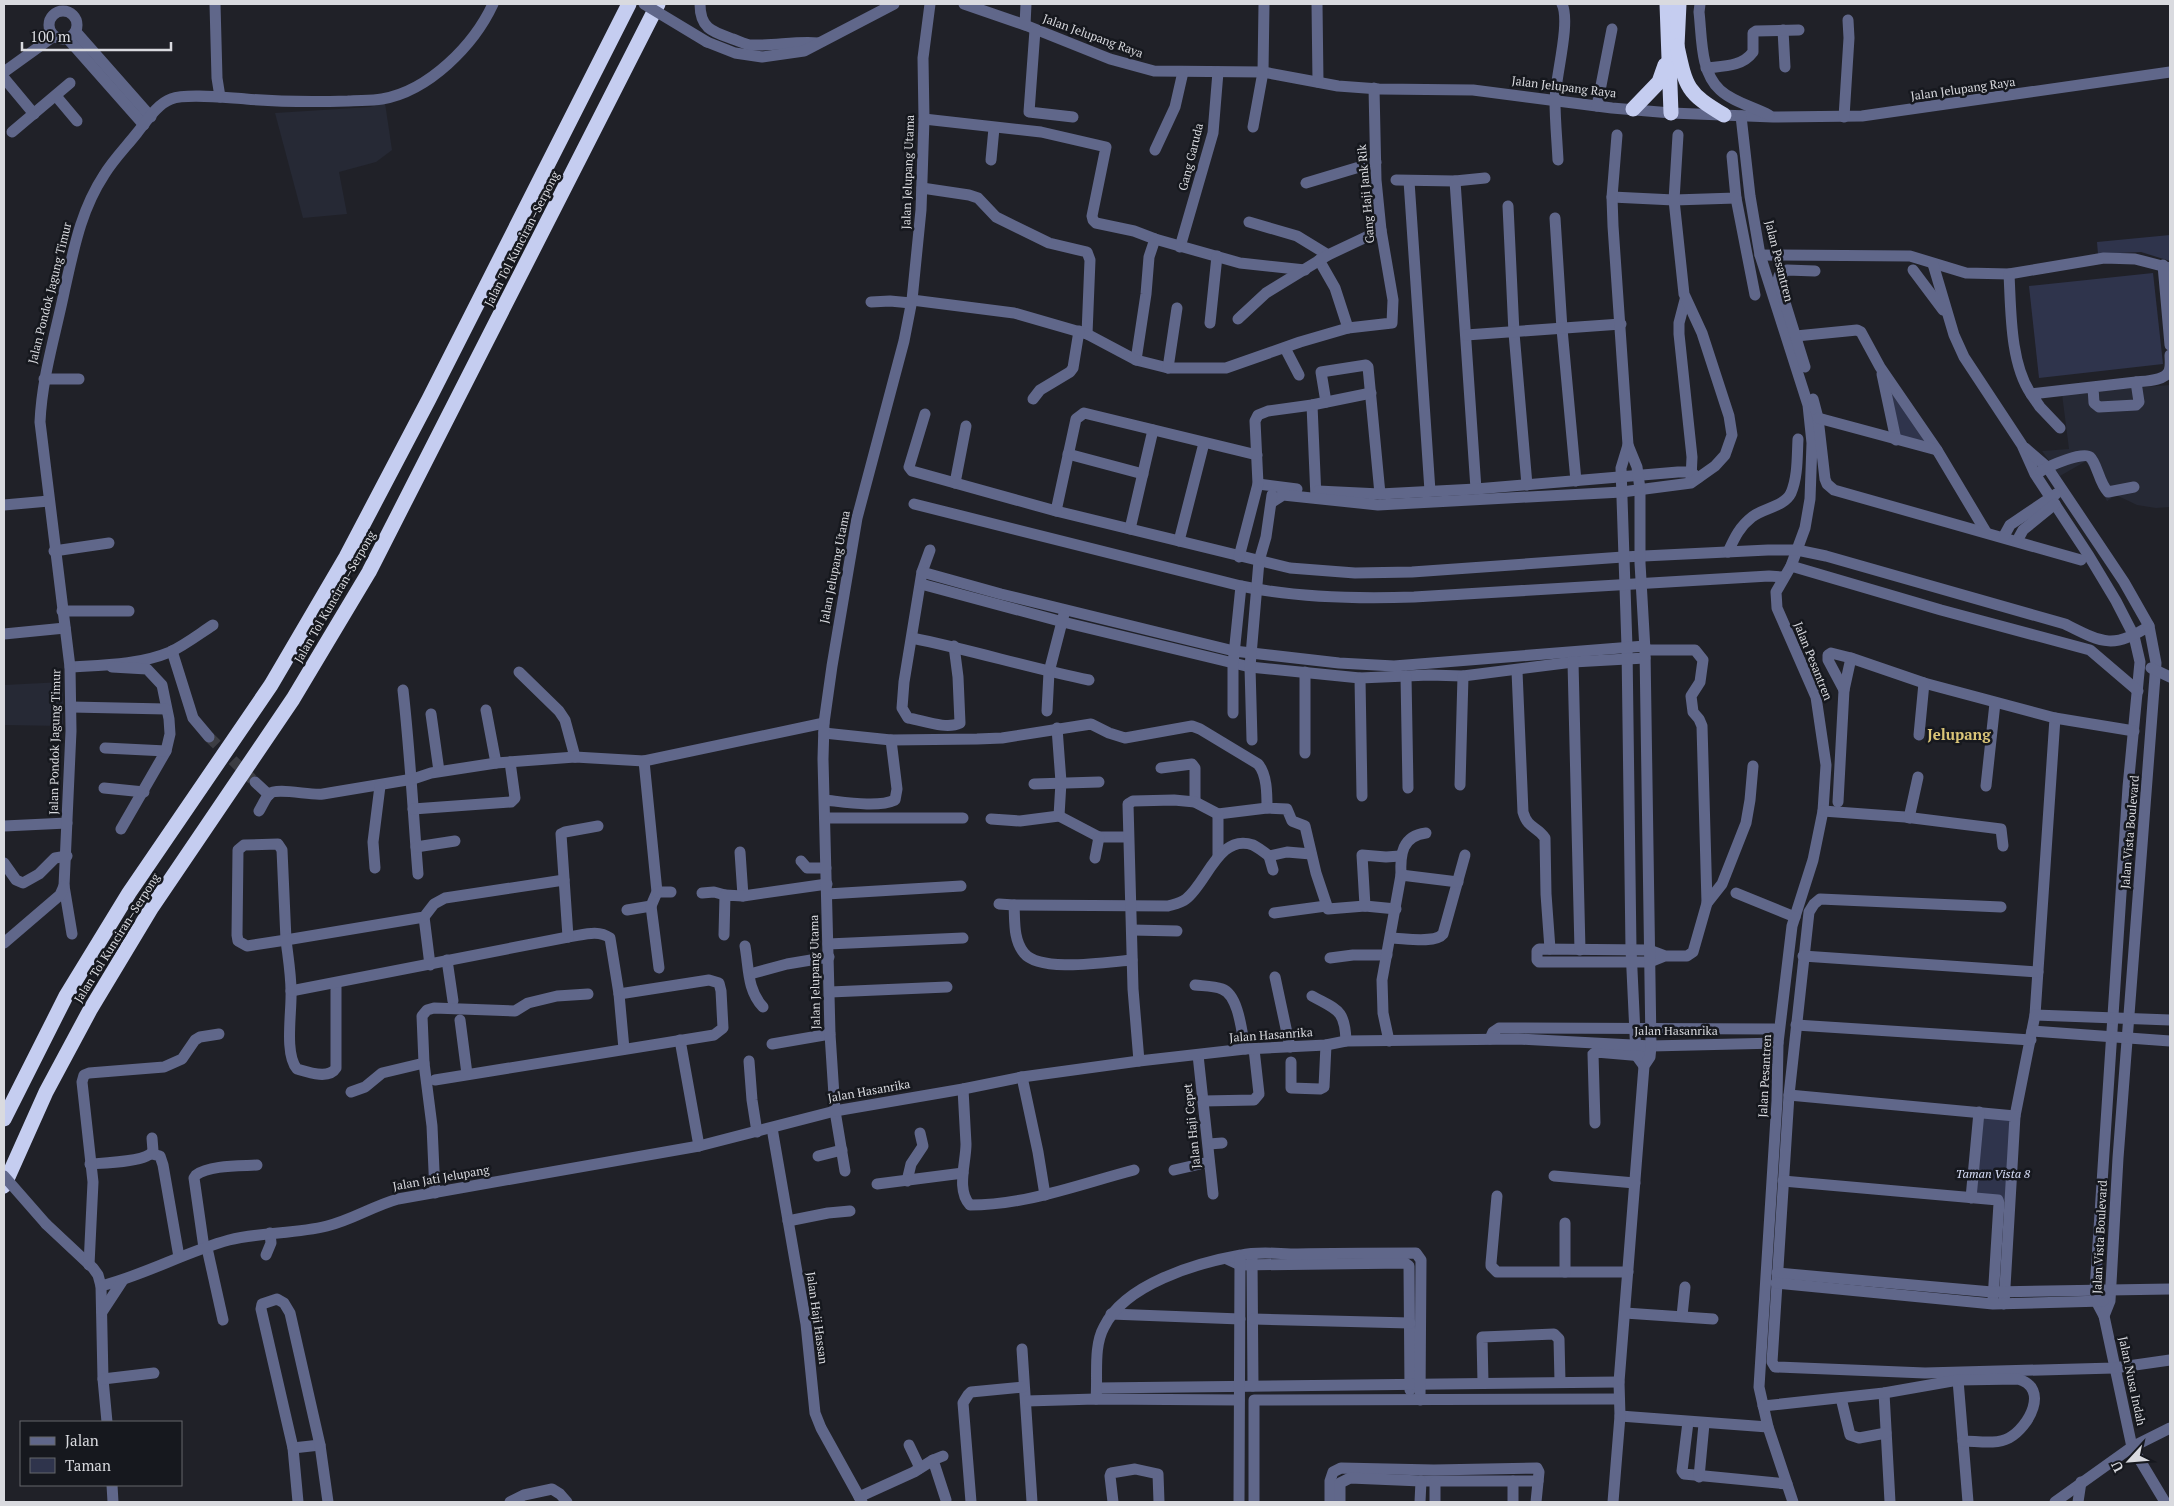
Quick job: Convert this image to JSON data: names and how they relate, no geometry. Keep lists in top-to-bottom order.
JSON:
{
  "streets": {
    "highway": ["Jalan Tol Kunciran–Serpong"],
    "street": [
      "Jalan Jelupang Raya",
      "Gang Garuda",
      "Jalan Jelupang Utama",
      "Gang Haji Jank Rik",
      "Jalan Pesantren",
      "Jalan Pondok Jagung Timur",
      "Jalan Vista Boulevard",
      "Jalan Hasanrika",
      "Jalan Haji Cepet",
      "Jalan Jati Jelupang",
      "Jalan Haji Hassan",
      "Jalan Nusa Indah"
    ]
  },
  "crossings": [
    ["Jalan Jelupang Raya", "Gang Garuda"],
    ["Jalan Jelupang Raya", "Gang Haji Jank Rik"],
    ["Jalan Jelupang Raya", "Jalan Pesantren"],
    ["Jalan Jelupang Utama", "Jalan Hasanrika"],
    ["Jalan Pesantren", "Jalan Hasanrika"],
    ["Jalan Vista Boulevard", "Jalan Nusa Indah"],
    ["Jalan Hasanrika", "Jalan Haji Cepet"],
    ["Jalan Hasanrika", "Jalan Jati Jelupang"],
    ["Jalan Hasanrika", "Jalan Haji Hassan"],
    ["Jalan Jati Jelupang", "Jalan Haji Hassan"]
  ],
  "districts": ["Jelupang"],
  "parks": ["Taman Vista 8"],
  "legend": ["Jalan", "Taman"],
  "scale_bar": "100 m",
  "north": "bottom left"
}
